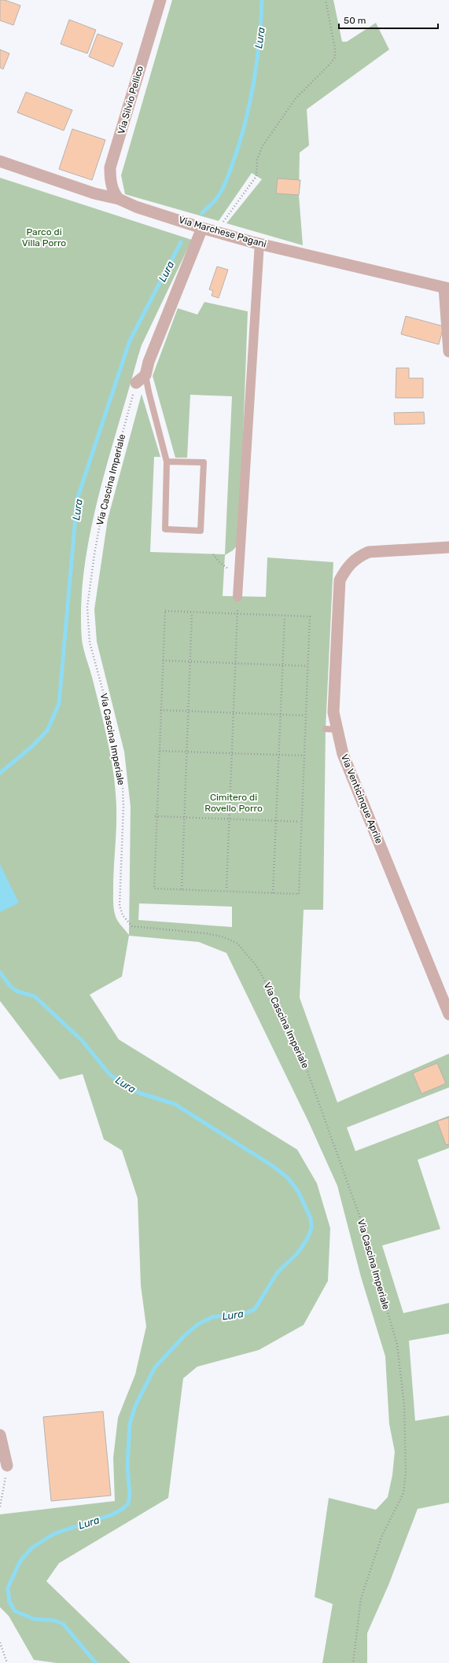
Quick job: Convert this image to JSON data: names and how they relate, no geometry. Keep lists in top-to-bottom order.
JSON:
{
  "streets": {
    "street": ["Via Silvio Pellico", "Via Marchese Pagani", "Via Venticinque Aprile"],
    "path": ["Via Cascina Imperiale"]
  },
  "crossings": [
    ["Via Silvio Pellico", "Via Marchese Pagani"]
  ],
  "water": ["Lura"],
  "parks": ["Parco di Villa Porro", "Cimitero di Rovello Porro"],
  "scale_bar": "50 m"
}
